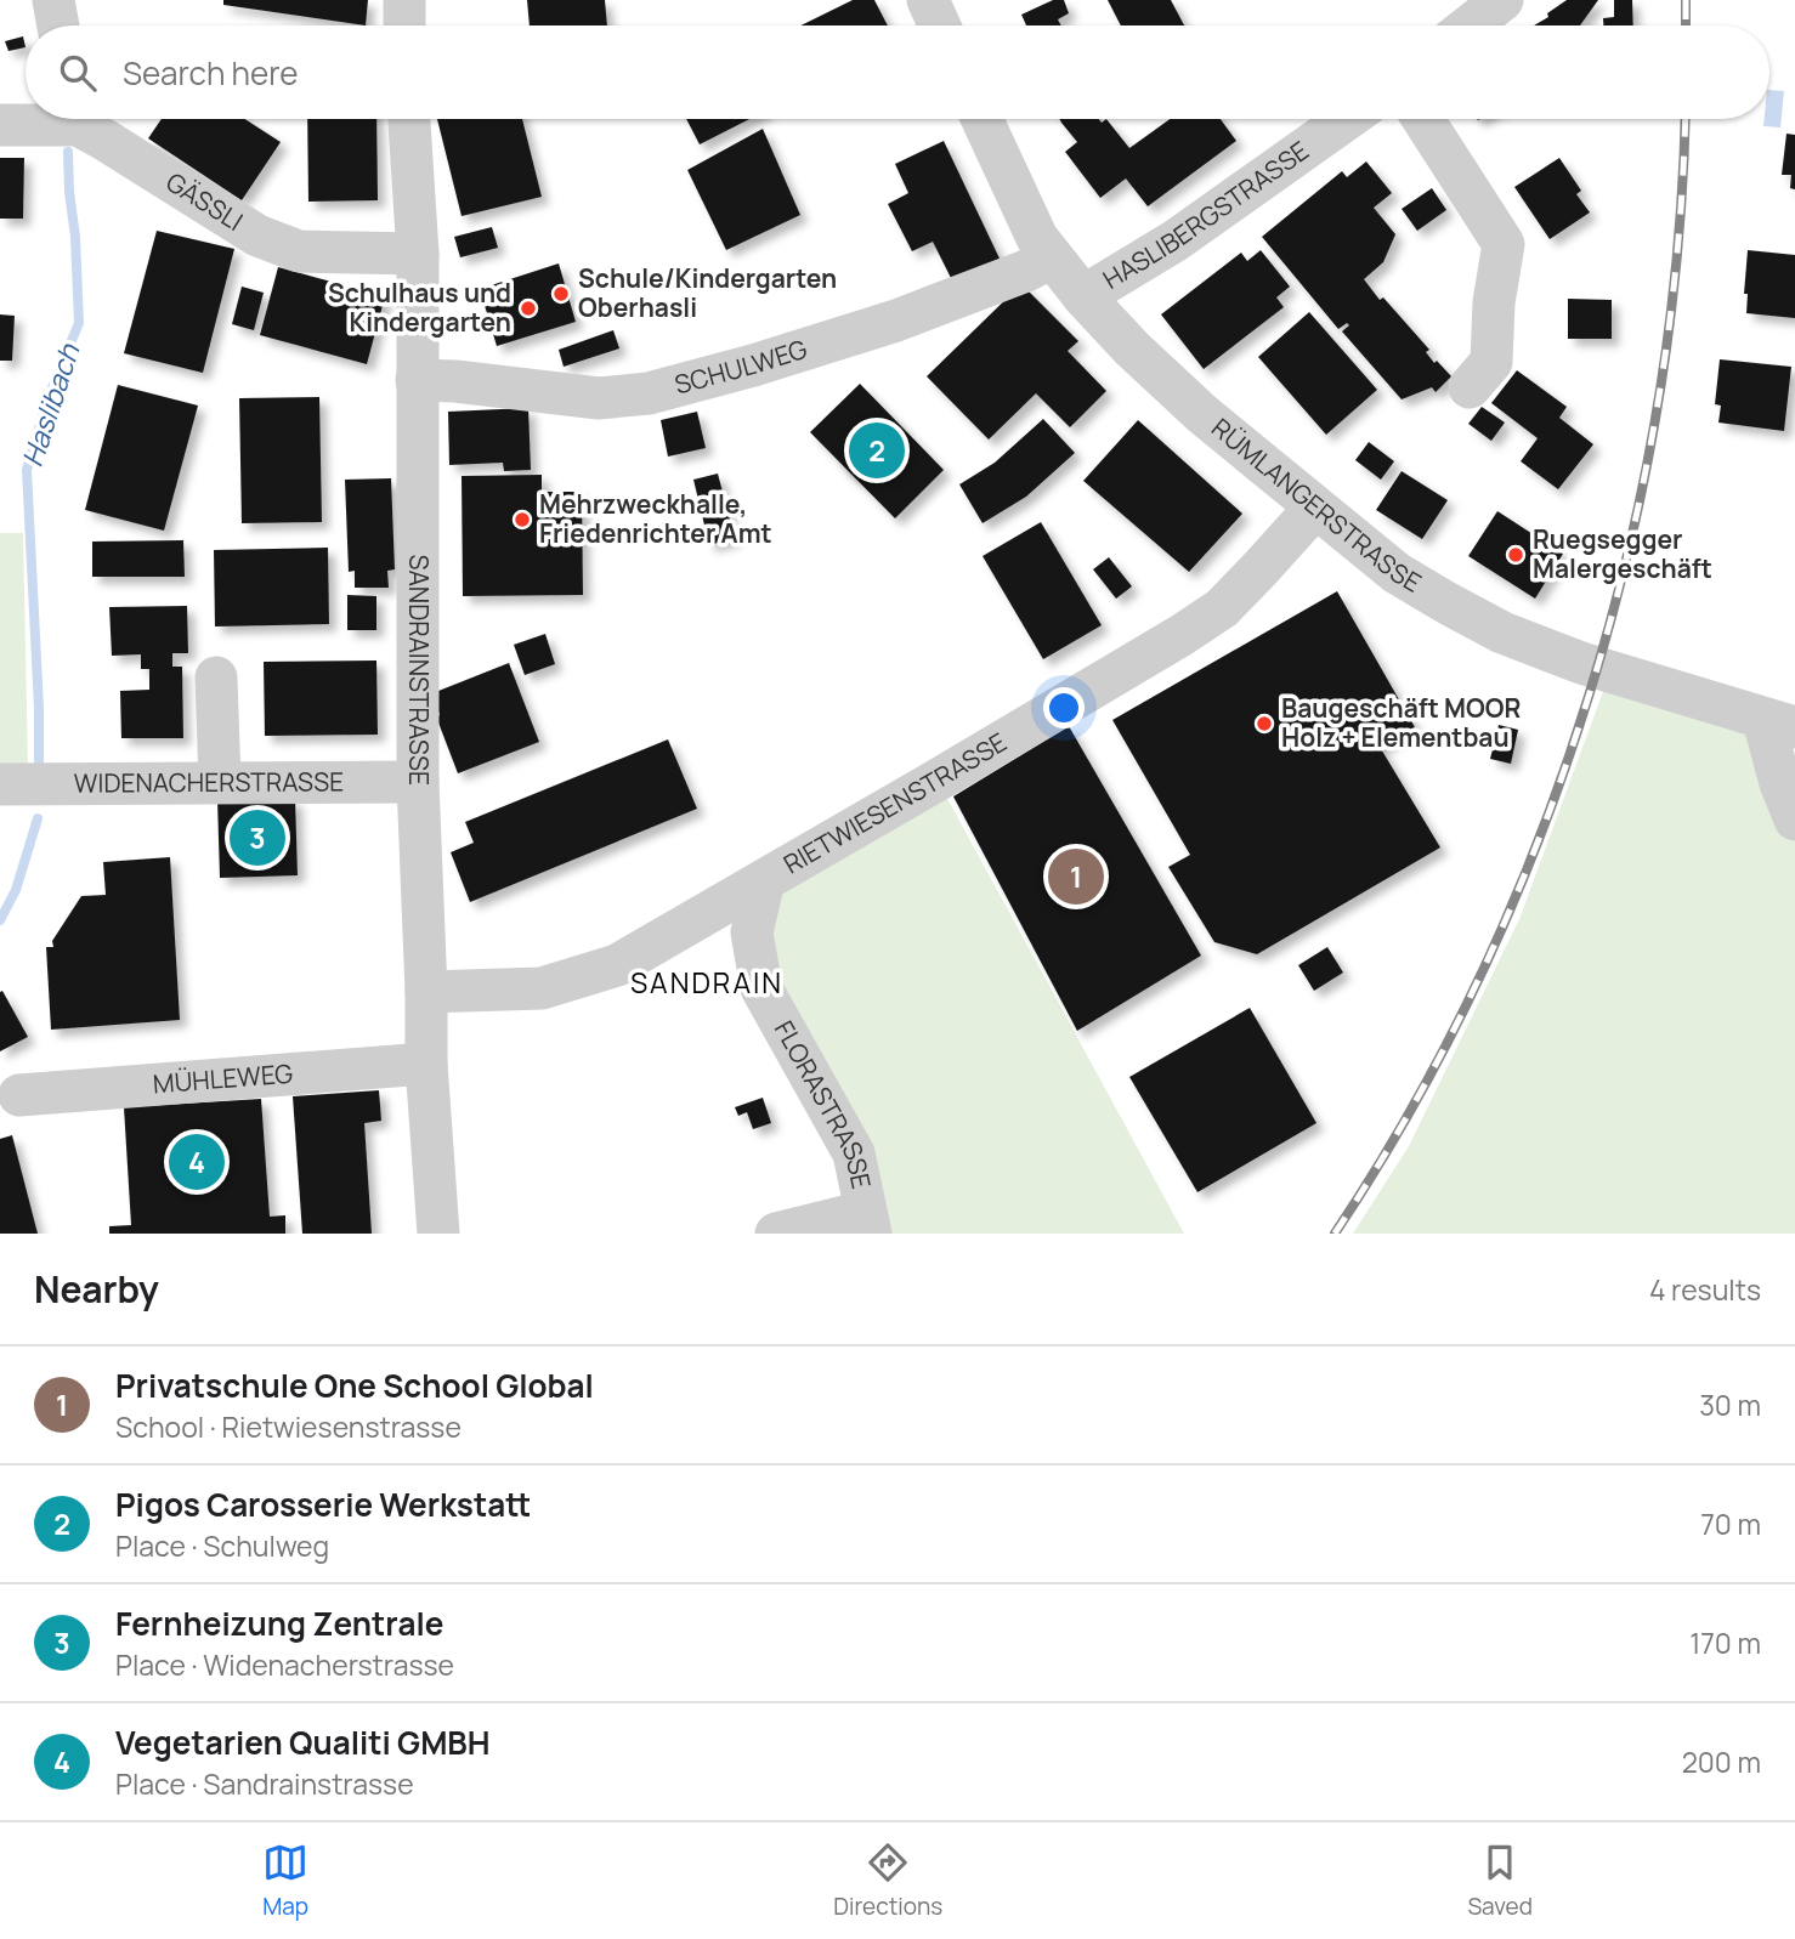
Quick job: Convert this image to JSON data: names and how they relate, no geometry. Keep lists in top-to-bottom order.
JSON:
{
  "streets": {
    "street": [
      "GÄSSLI",
      "HASLIBERGSTRASSE",
      "SCHULWEG",
      "RÜMLANGERSTRASSE",
      "SANDRAINSTRASSE",
      "WIDENACHERSTRASSE",
      "RIETWIESENSTRASSE",
      "MÜHLEWEG",
      "FLORASTRASSE"
    ]
  },
  "crossings": [
    ["GÄSSLI", "SANDRAINSTRASSE"],
    ["HASLIBERGSTRASSE", "RÜMLANGERSTRASSE"],
    ["SCHULWEG", "RÜMLANGERSTRASSE"],
    ["SCHULWEG", "SANDRAINSTRASSE"],
    ["RÜMLANGERSTRASSE", "RIETWIESENSTRASSE"],
    ["SANDRAINSTRASSE", "WIDENACHERSTRASSE"],
    ["SANDRAINSTRASSE", "RIETWIESENSTRASSE"],
    ["SANDRAINSTRASSE", "MÜHLEWEG"],
    ["RIETWIESENSTRASSE", "FLORASTRASSE"]
  ],
  "districts": ["SANDRAIN"],
  "water": ["Haslibach"],
  "places": [
    "Schule/Kindergarten Oberhasli",
    "Schulhaus und Kindergarten",
    "Mehrzweckhalle, Friedenrichter Amt",
    "Ruegsegger Malergeschäft",
    "Baugeschäft MOOR Holz + Elementbau"
  ],
  "page": {
    "search": "Search here",
    "pins": [
      "2",
      "3",
      "1",
      "4"
    ],
    "heading": ["Nearby", "4 results"],
    "list": [
      {
        "mark": "1",
        "name": "Privatschule One School Global",
        "note": "School · Rietwiesenstrasse",
        "value": "30 m"
      },
      {
        "mark": "2",
        "name": "Pigos Carosserie Werkstatt",
        "note": "Place · Schulweg",
        "value": "70 m"
      },
      {
        "mark": "3",
        "name": "Fernheizung Zentrale",
        "note": "Place · Widenacherstrasse",
        "value": "170 m"
      },
      {
        "mark": "4",
        "name": "Vegetarien Qualiti GMBH",
        "note": "Place · Sandrainstrasse",
        "value": "200 m"
      }
    ],
    "nav": ["Map", "Directions", "Saved"]
  }
}
